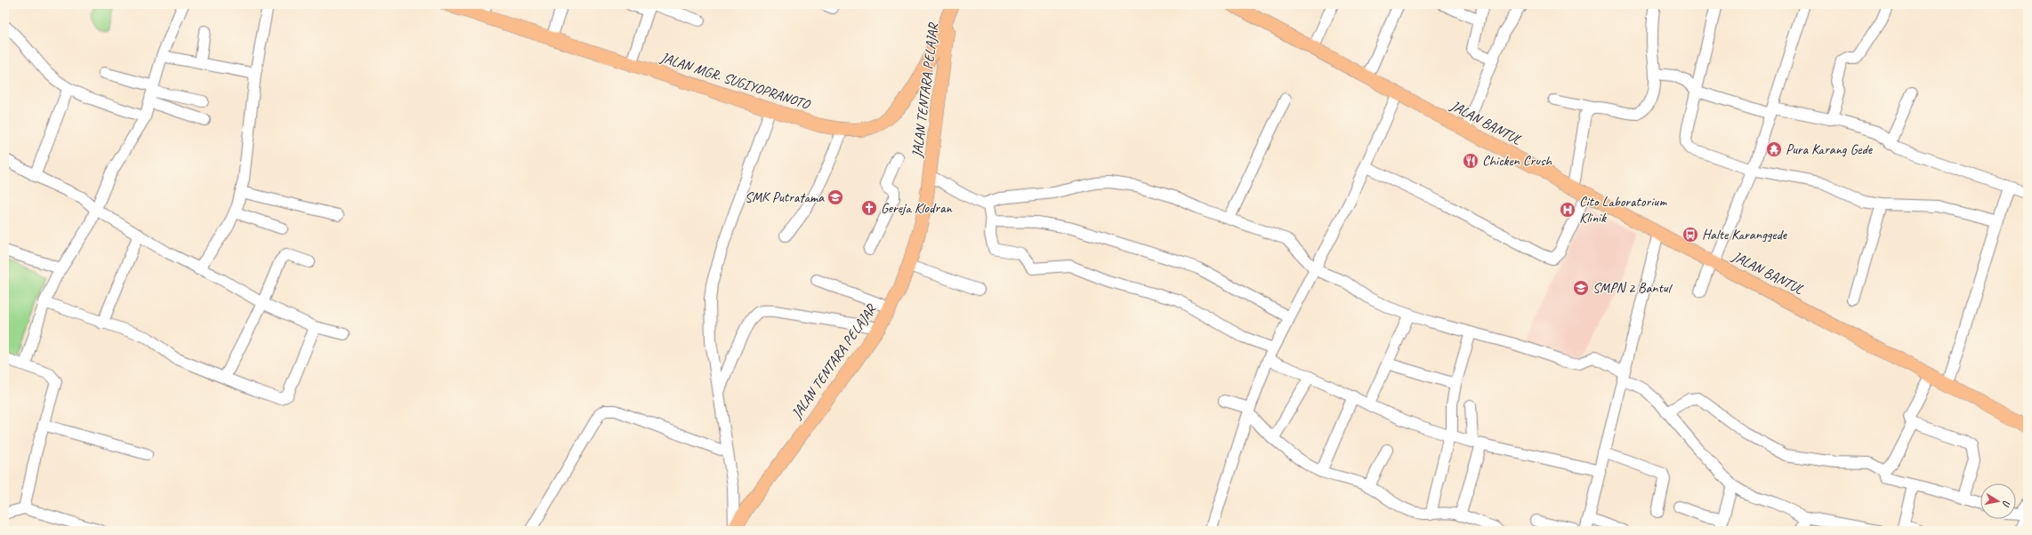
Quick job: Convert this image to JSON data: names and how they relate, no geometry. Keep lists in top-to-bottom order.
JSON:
{
  "streets": {
    "main road": ["JALAN MGR. SUGIYOPRANOTO", "JALAN TENTARA PELAJAR", "JALAN BANTUL"]
  },
  "crossings": [
    ["JALAN MGR. SUGIYOPRANOTO", "JALAN TENTARA PELAJAR"]
  ],
  "places": {
    "temple": ["Pura Karang Gede"],
    "restaurant": ["Chicken Crush"],
    "school or university": ["SMK Putratama", "SMPN 2 Bantul"],
    "church": ["Gereja Klodran"],
    "hospital": ["Cito Laboratorium Klinik"],
    "bus stop": ["Halte Karanggede"]
  },
  "north": "right"
}
